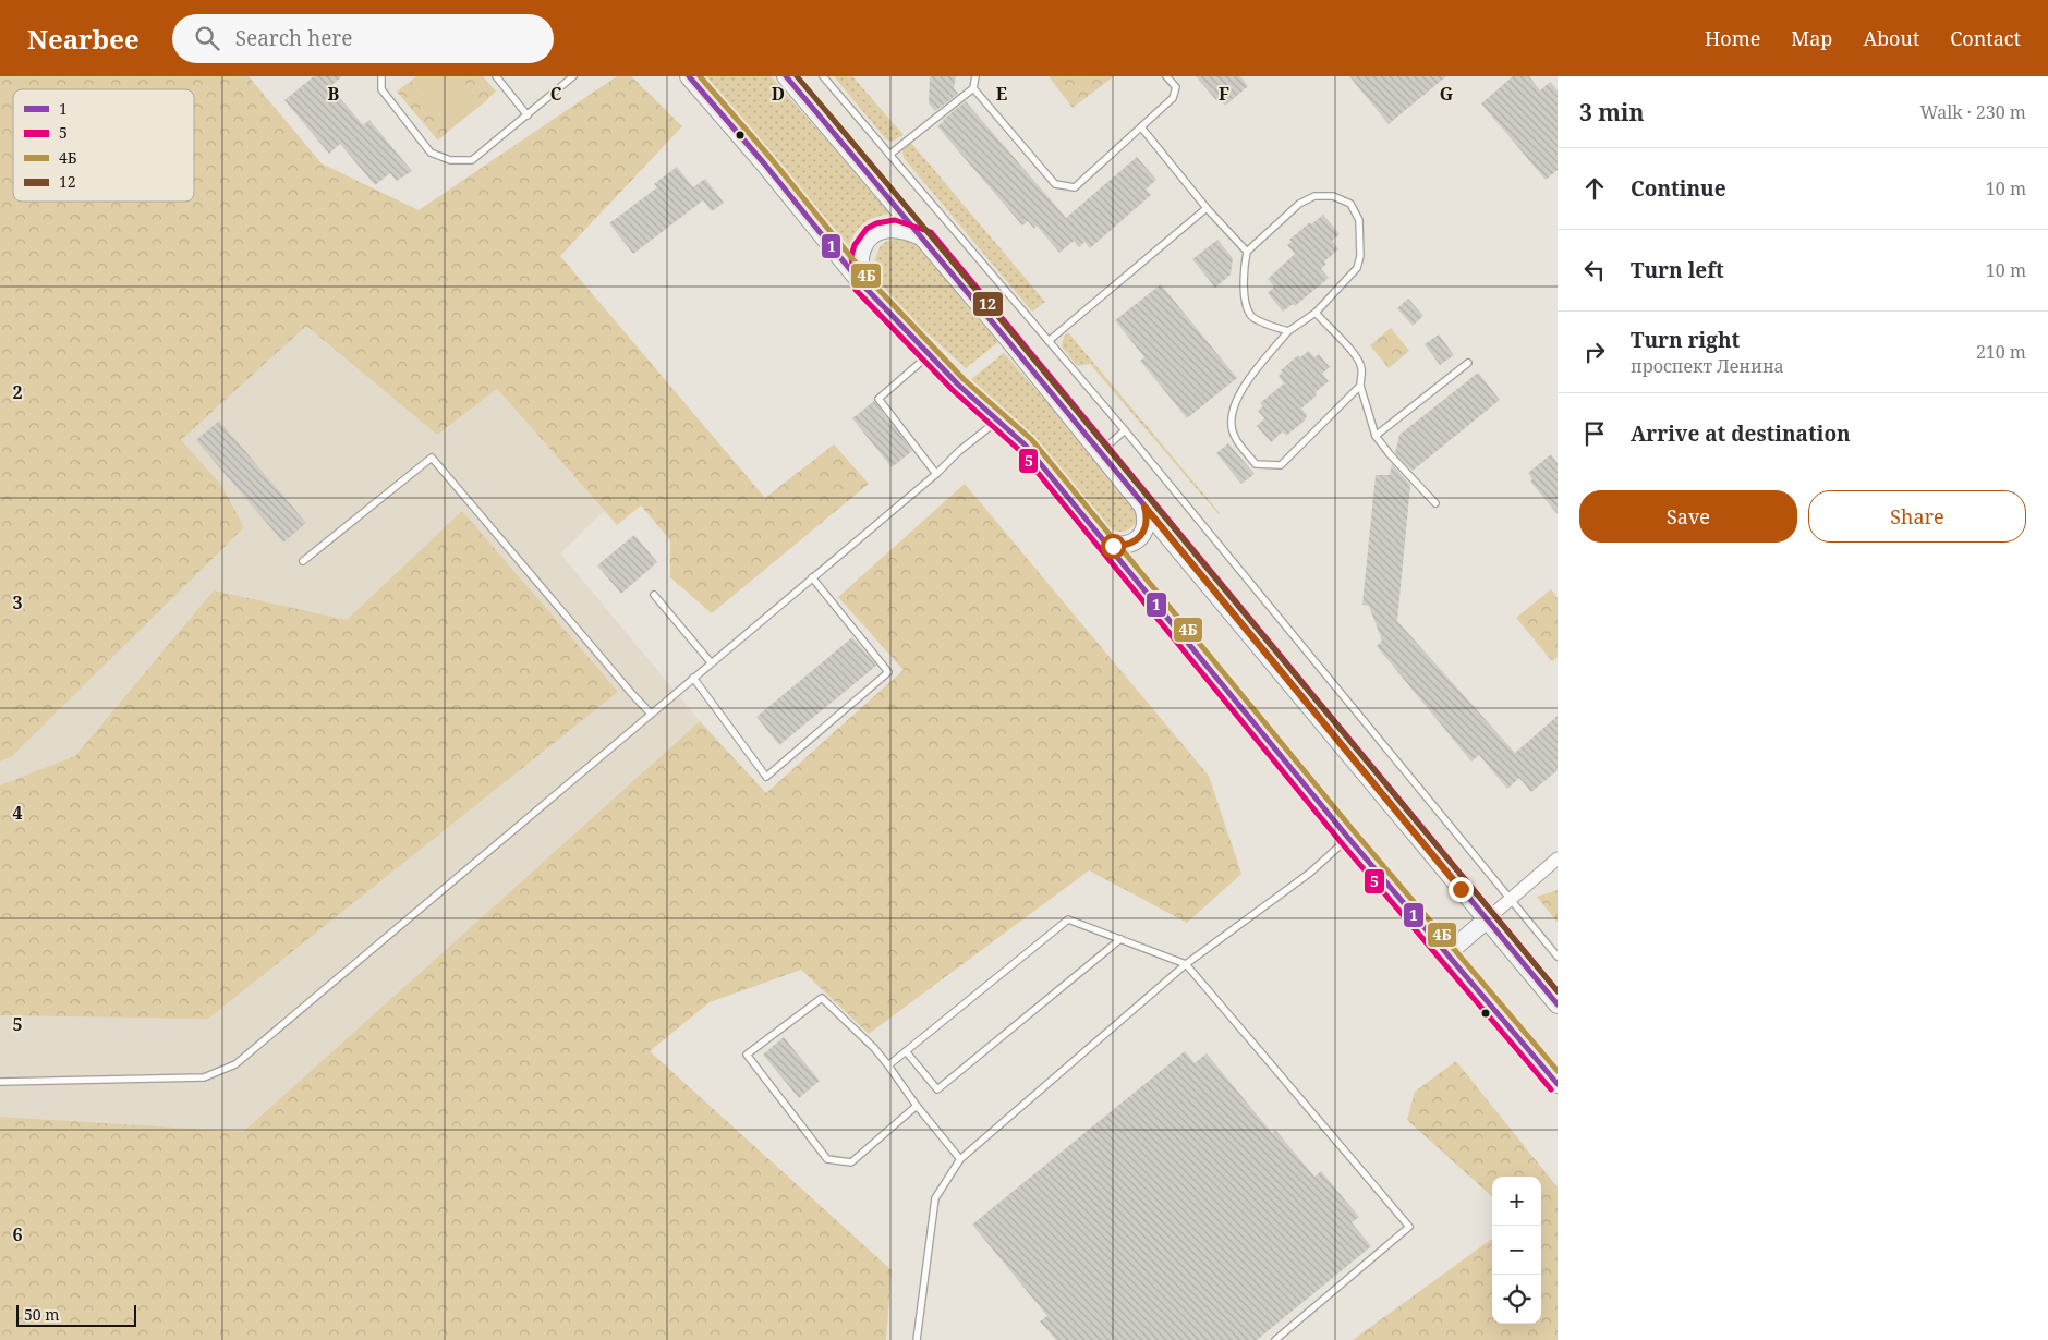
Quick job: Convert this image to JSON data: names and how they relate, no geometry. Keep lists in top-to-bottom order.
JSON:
{
  "lines": [
    "transit line 1",
    "transit line 4Б",
    "transit line 12",
    "transit line 5"
  ],
  "legend": [
    "1",
    "5",
    "4Б",
    "12"
  ],
  "scale_bar": "50 m",
  "page": {
    "header": "Nearbee",
    "search": "Search here",
    "nav": [
      "Home",
      "Map",
      "About",
      "Contact"
    ],
    "heading": ["3 min", "Walk · 230 m"],
    "list": [
      ["Continue", "10 m"],
      ["Turn left", "10 m"],
      ["Turn right", "проспект Ленина", "210 m"],
      "Arrive at destination"
    ],
    "buttons": ["Save", "Share"],
    "map_buttons": ["+", "−"],
    "scale": "50 m"
  },
  "grid": {
    "columns": [
      "B",
      "C",
      "D",
      "E",
      "F",
      "G"
    ],
    "rows": [
      "2",
      "3",
      "4",
      "5",
      "6"
    ]
  }
}
